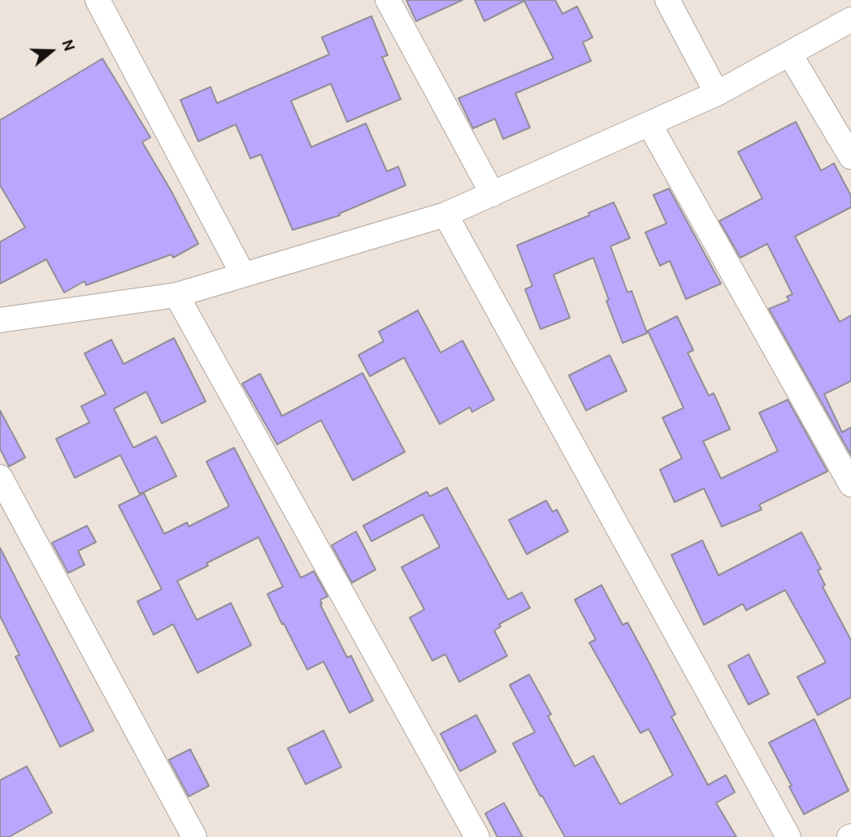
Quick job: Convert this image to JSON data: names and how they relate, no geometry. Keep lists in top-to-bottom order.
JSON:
{
  "north": "right"
}
